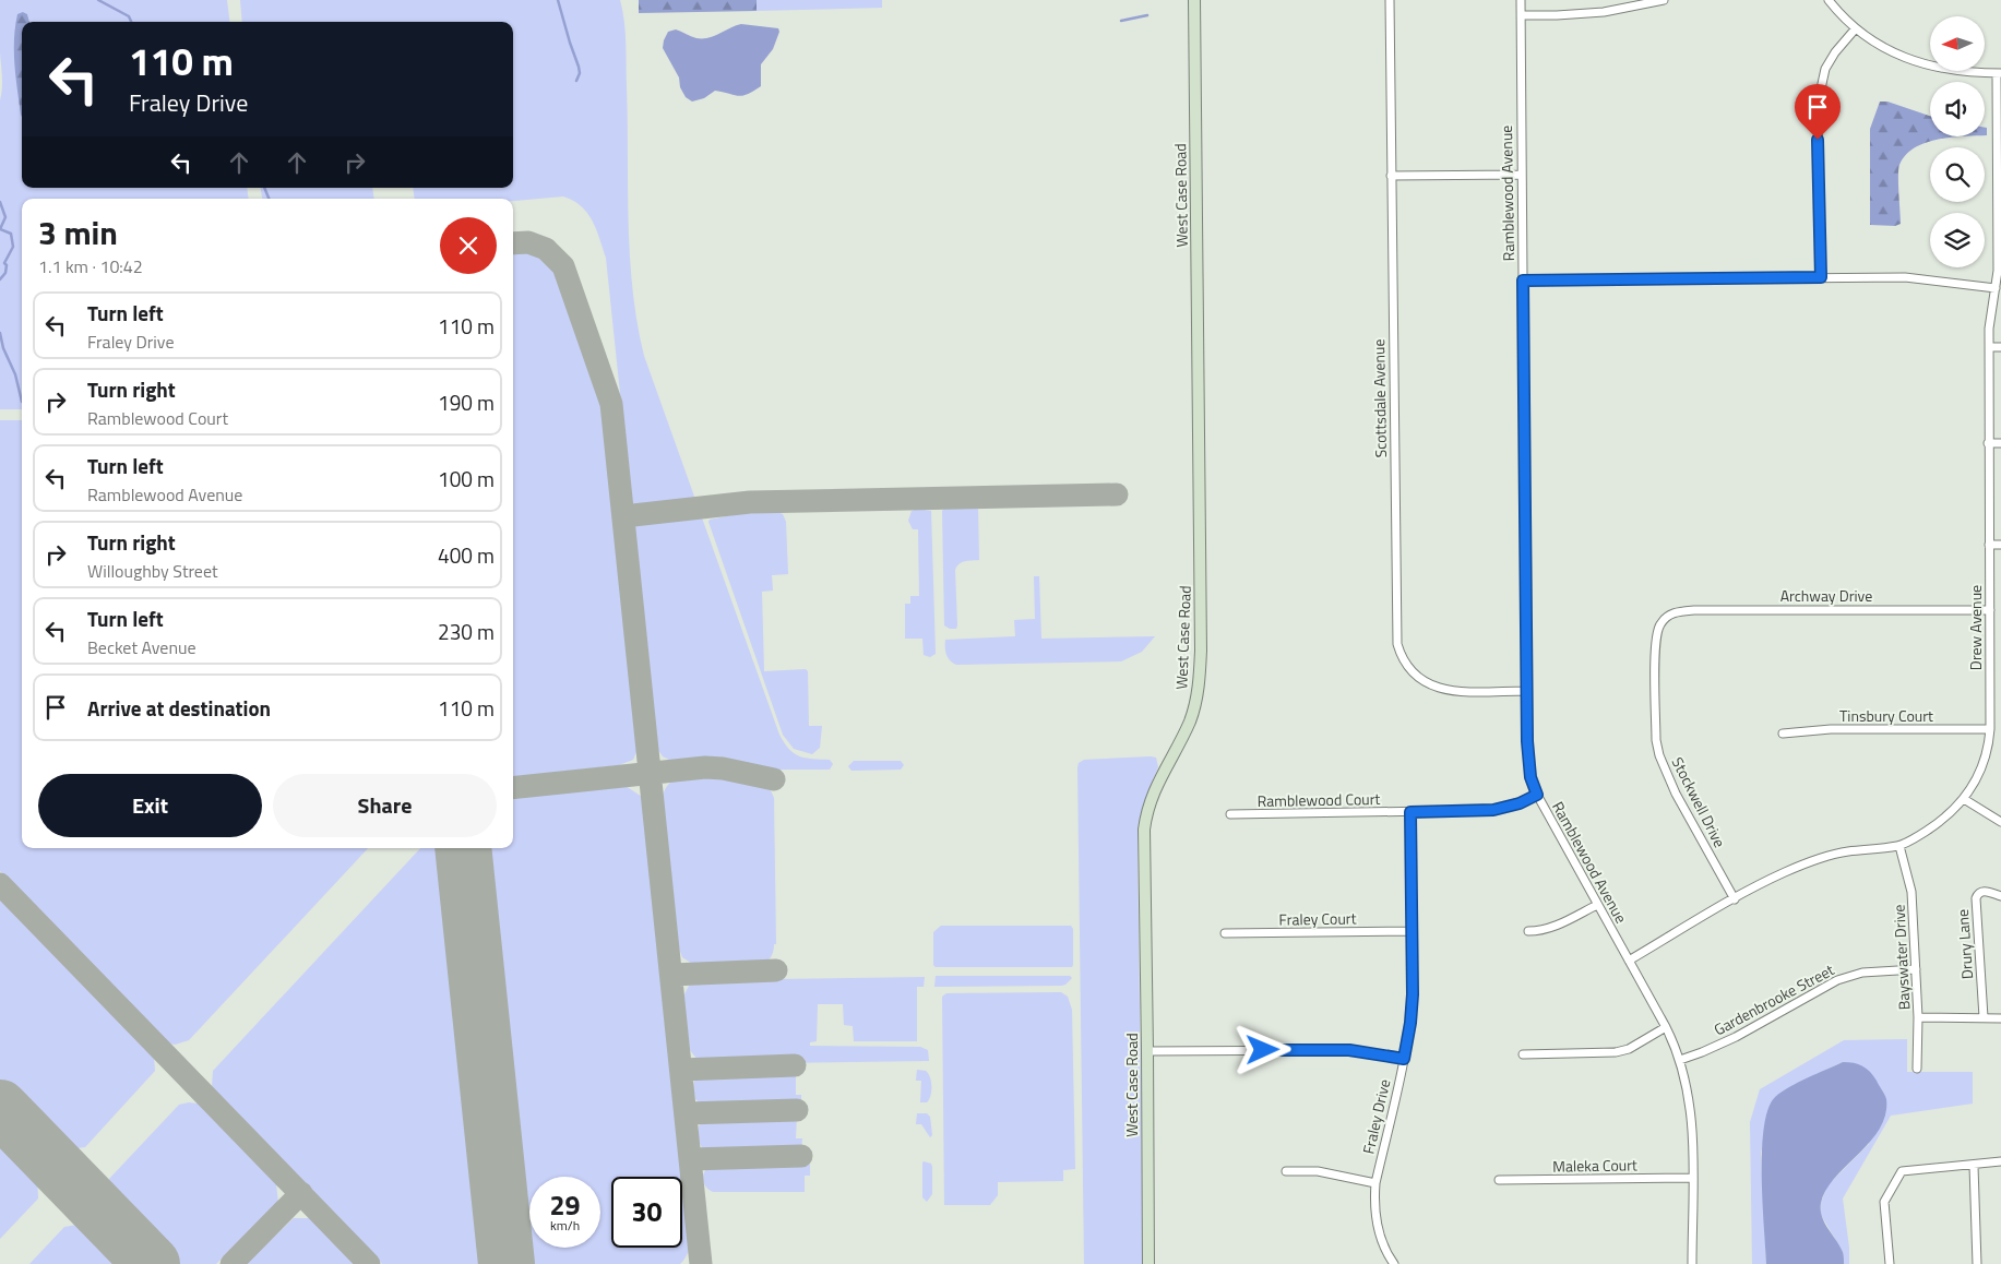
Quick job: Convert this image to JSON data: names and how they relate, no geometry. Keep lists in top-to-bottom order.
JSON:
{
  "streets": {
    "main road": ["West Case Road"],
    "street": [
      "Ramblewood Avenue",
      "Scottsdale Avenue",
      "Archway Drive",
      "Drew Avenue",
      "Tinsbury Court",
      "Ramblewood Court",
      "Stockwell Drive",
      "Fraley Court",
      "Drury Lane",
      "Bayswater Drive",
      "Gardenbrooke Street",
      "Fraley Drive",
      "Maleka Court"
    ]
  },
  "crossings": [
    ["Ramblewood Avenue", "Scottsdale Avenue"],
    ["Ramblewood Avenue", "Drew Avenue"],
    ["Ramblewood Avenue", "Ramblewood Court"],
    ["Ramblewood Avenue", "Gardenbrooke Street"],
    ["Ramblewood Avenue", "Maleka Court"],
    ["Archway Drive", "Drew Avenue"],
    ["Archway Drive", "Stockwell Drive"],
    ["Drew Avenue", "Tinsbury Court"],
    ["Drew Avenue", "Stockwell Drive"],
    ["Drew Avenue", "Bayswater Drive"],
    ["Ramblewood Court", "Fraley Drive"],
    ["Fraley Court", "Fraley Drive"],
    ["Bayswater Drive", "Gardenbrooke Street"]
  ],
  "north": "left",
  "page": {
    "turn": ["110 m", "Fraley Drive"],
    "heading": ["3 min", "1.1 km · 10:42"],
    "list": [
      {
        "name": "Turn left",
        "note": "Fraley Drive",
        "value": "110 m"
      },
      {
        "name": "Turn right",
        "note": "Ramblewood Court",
        "value": "190 m"
      },
      {
        "name": "Turn left",
        "note": "Ramblewood Avenue",
        "value": "100 m"
      },
      {
        "name": "Turn right",
        "note": "Willoughby Street",
        "value": "400 m"
      },
      {
        "name": "Turn left",
        "note": "Becket Avenue",
        "value": "230 m"
      },
      {
        "name": "Arrive at destination",
        "value": "110 m"
      }
    ],
    "buttons": ["Exit", "Share"],
    "speed": "29 km/h",
    "limit": "30"
  }
}
